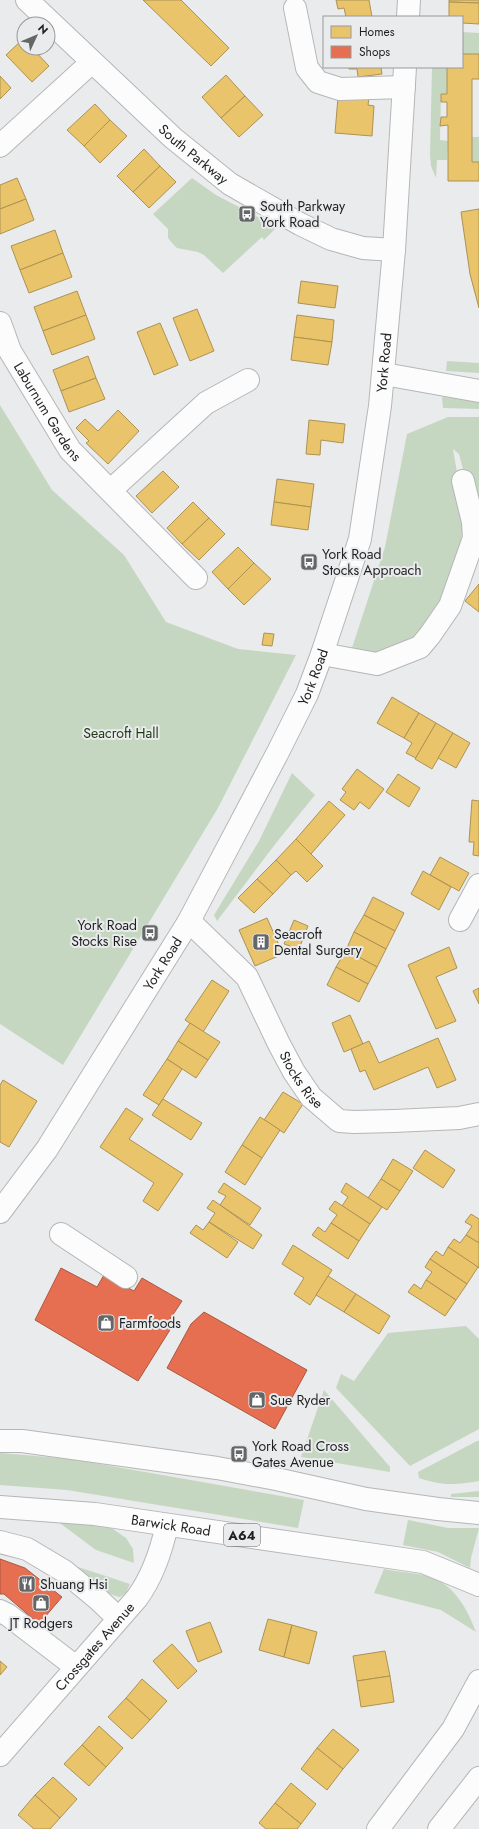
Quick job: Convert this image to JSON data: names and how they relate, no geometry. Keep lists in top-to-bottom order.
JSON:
{
  "streets": {
    "main road": [
      "South Parkway",
      "York Road",
      "Laburnum Gardens",
      "Stocks Rise",
      "Barwick Road",
      "A64",
      "Crossgates Avenue"
    ]
  },
  "crossings": [
    ["South Parkway", "York Road"],
    ["York Road", "Stocks Rise"],
    ["Barwick Road", "Crossgates Avenue"]
  ],
  "parks": ["Seacroft Hall"],
  "places": {
    "bus stop": [
      "South Parkway York Road",
      "York Road Stocks Approach",
      "York Road Stocks Rise",
      "York Road Cross Gates Avenue"
    ],
    "building": ["Seacroft Dental Surgery"],
    "shop": ["Farmfoods", "Sue Ryder", "JT Rodgers"],
    "restaurant": ["Shuang Hsi"]
  },
  "legend": ["Homes", "Shops"],
  "north": "top right"
}
